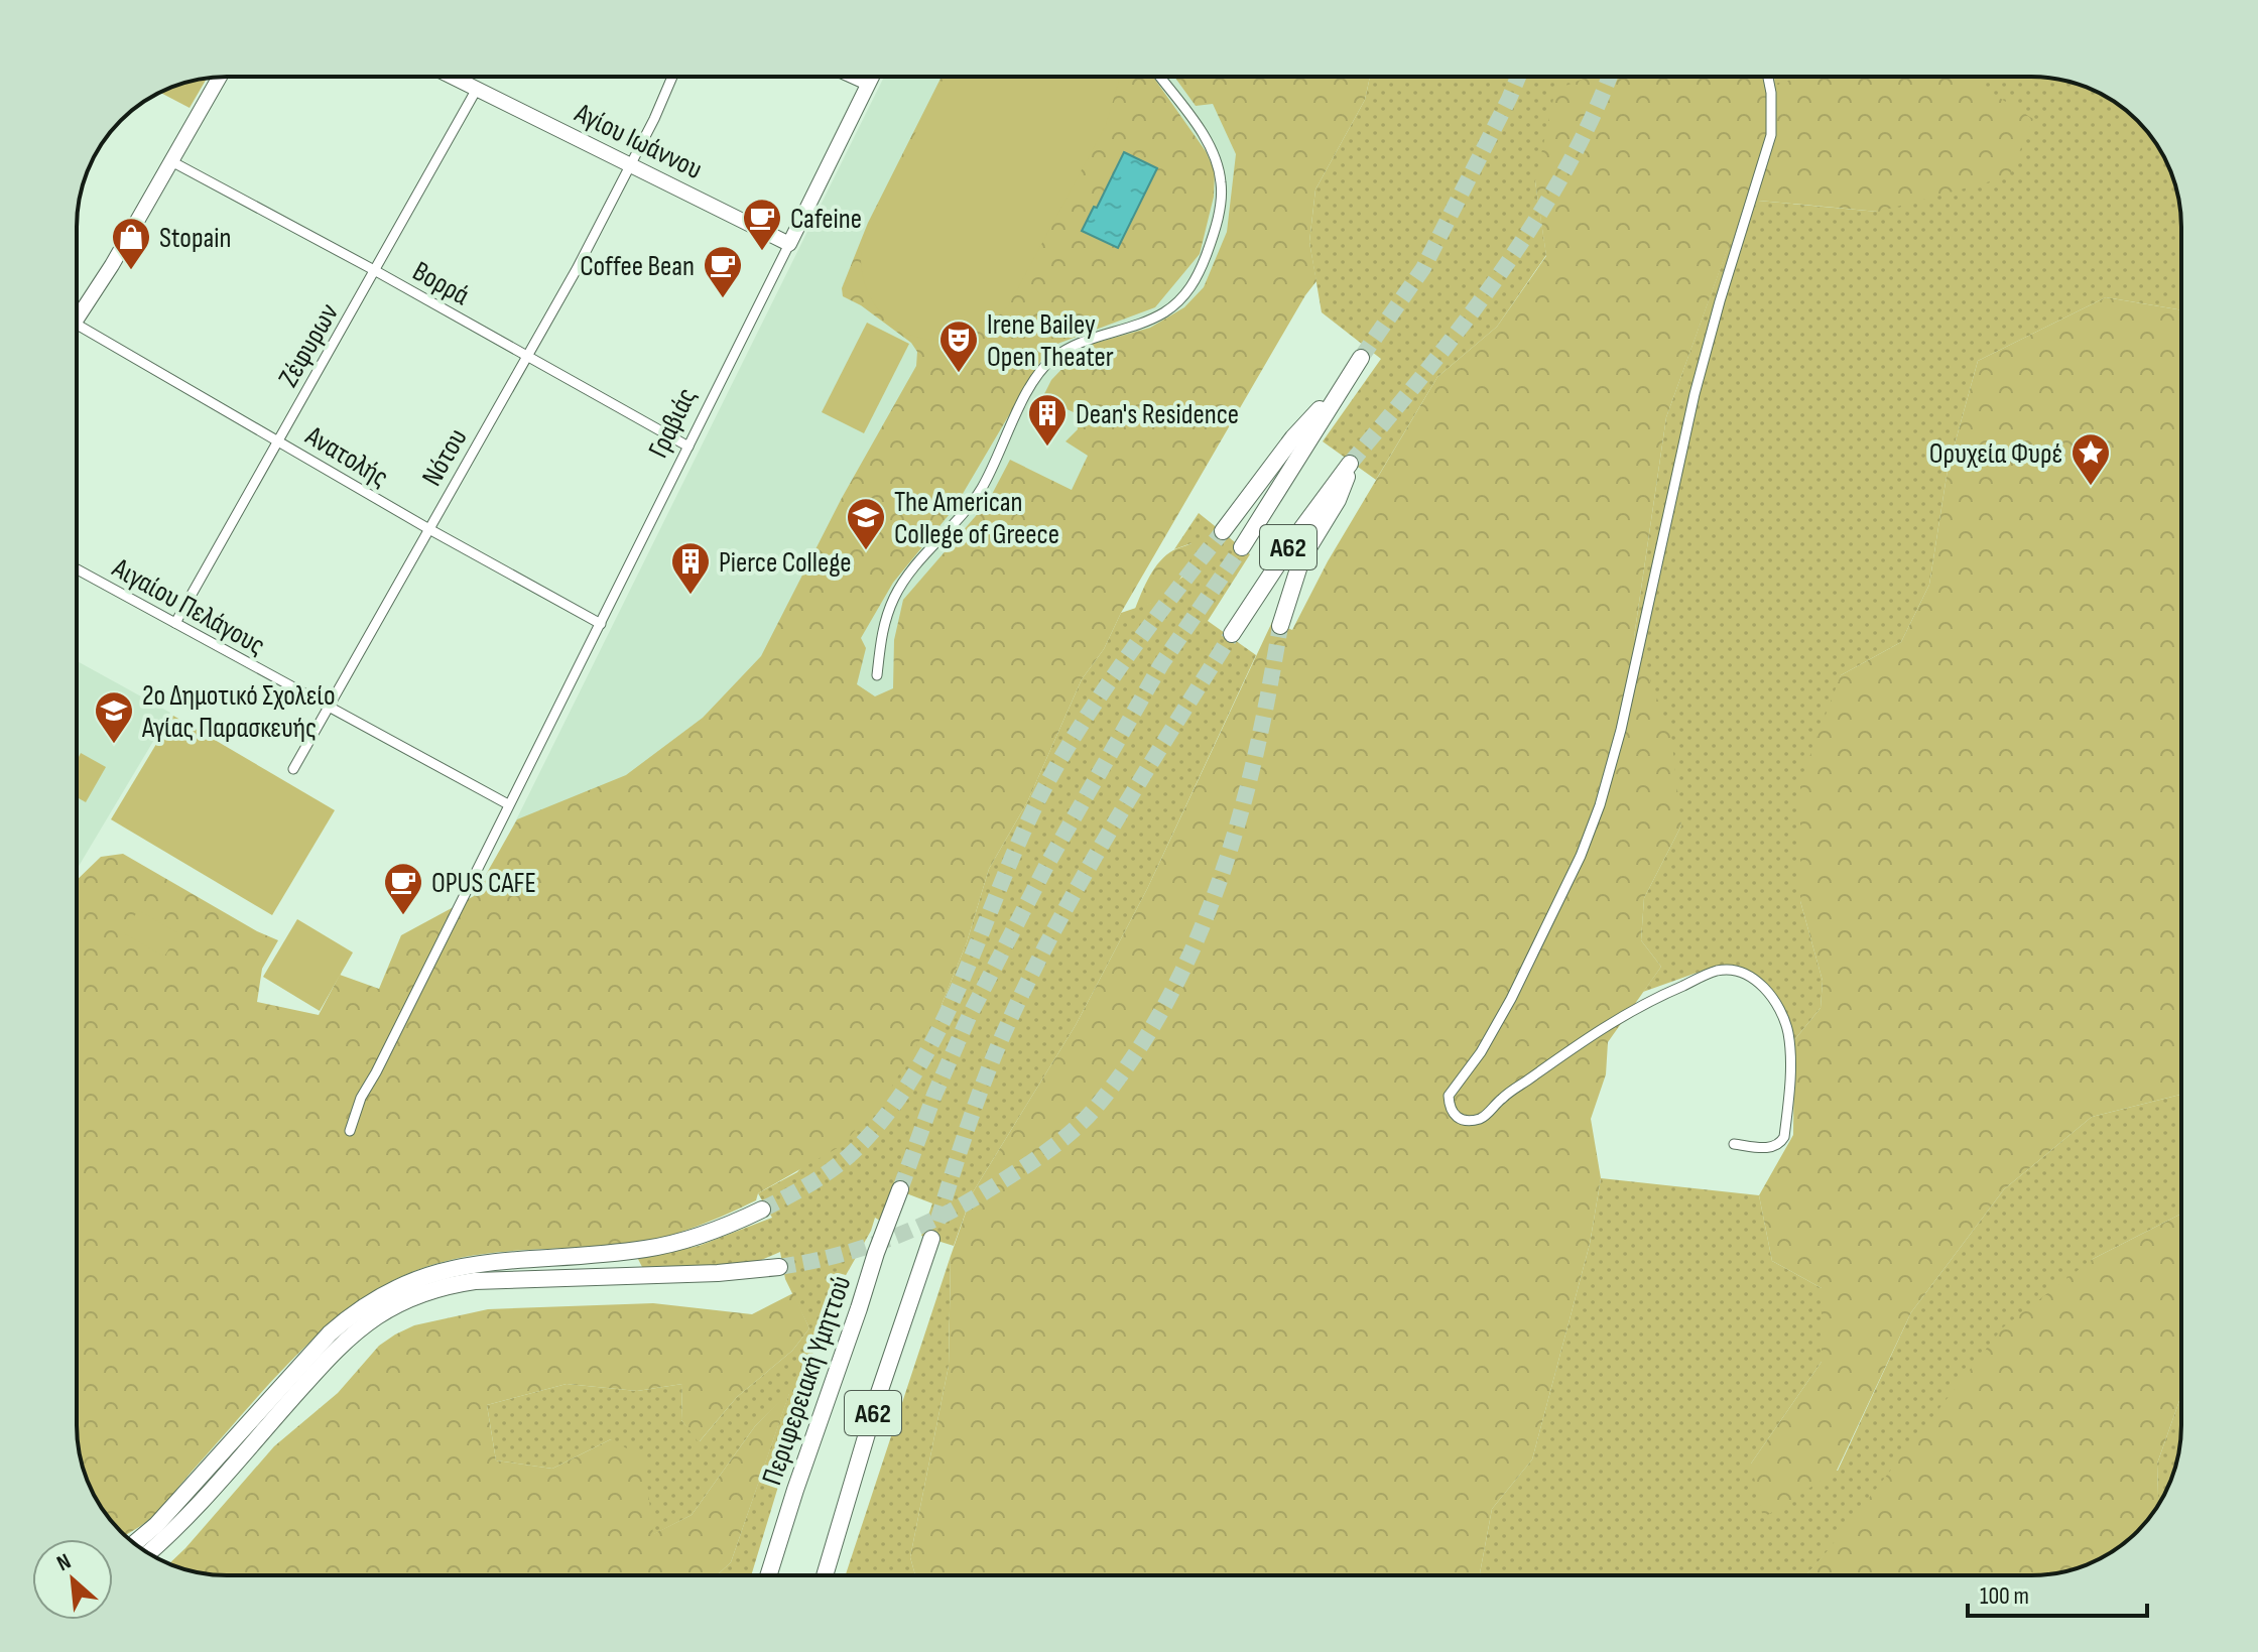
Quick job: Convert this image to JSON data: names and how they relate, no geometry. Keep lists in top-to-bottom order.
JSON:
{
  "streets": {
    "highway": ["Α62", "Περιφερειακή Υμηττού"],
    "street": [
      "Αγίου Ιωάννου",
      "Βορρά",
      "Ζέφυρων",
      "Γραβιάς",
      "Ανατολής",
      "Νότου",
      "Αιγαίου Πελάγους"
    ]
  },
  "crossings": [
    ["Αγίου Ιωάννου", "Ζέφυρων"],
    ["Αγίου Ιωάννου", "Γραβιάς"],
    ["Αγίου Ιωάννου", "Νότου"],
    ["Βορρά", "Ζέφυρων"],
    ["Βορρά", "Γραβιάς"],
    ["Βορρά", "Νότου"],
    ["Ζέφυρων", "Ανατολής"],
    ["Ζέφυρων", "Αιγαίου Πελάγους"],
    ["Γραβιάς", "Ανατολής"],
    ["Γραβιάς", "Αιγαίου Πελάγους"],
    ["Ανατολής", "Νότου"],
    ["Νότου", "Αιγαίου Πελάγους"]
  ],
  "places": {
    "cafe": ["Cafeine", "Coffee Bean", "OPUS CAFE"],
    "shop": ["Stopain"],
    "theatre": ["Irene Bailey Open Theater"],
    "building": ["Dean's Residence", "Pierce College"],
    "place": ["Ορυχεία Φυρέ"],
    "school or university": ["The American College of Greece", "2ο Δημοτικό Σχολείο Αγίας Παρασκευής"]
  },
  "scale_bar": "100 m",
  "north": "top left"
}
